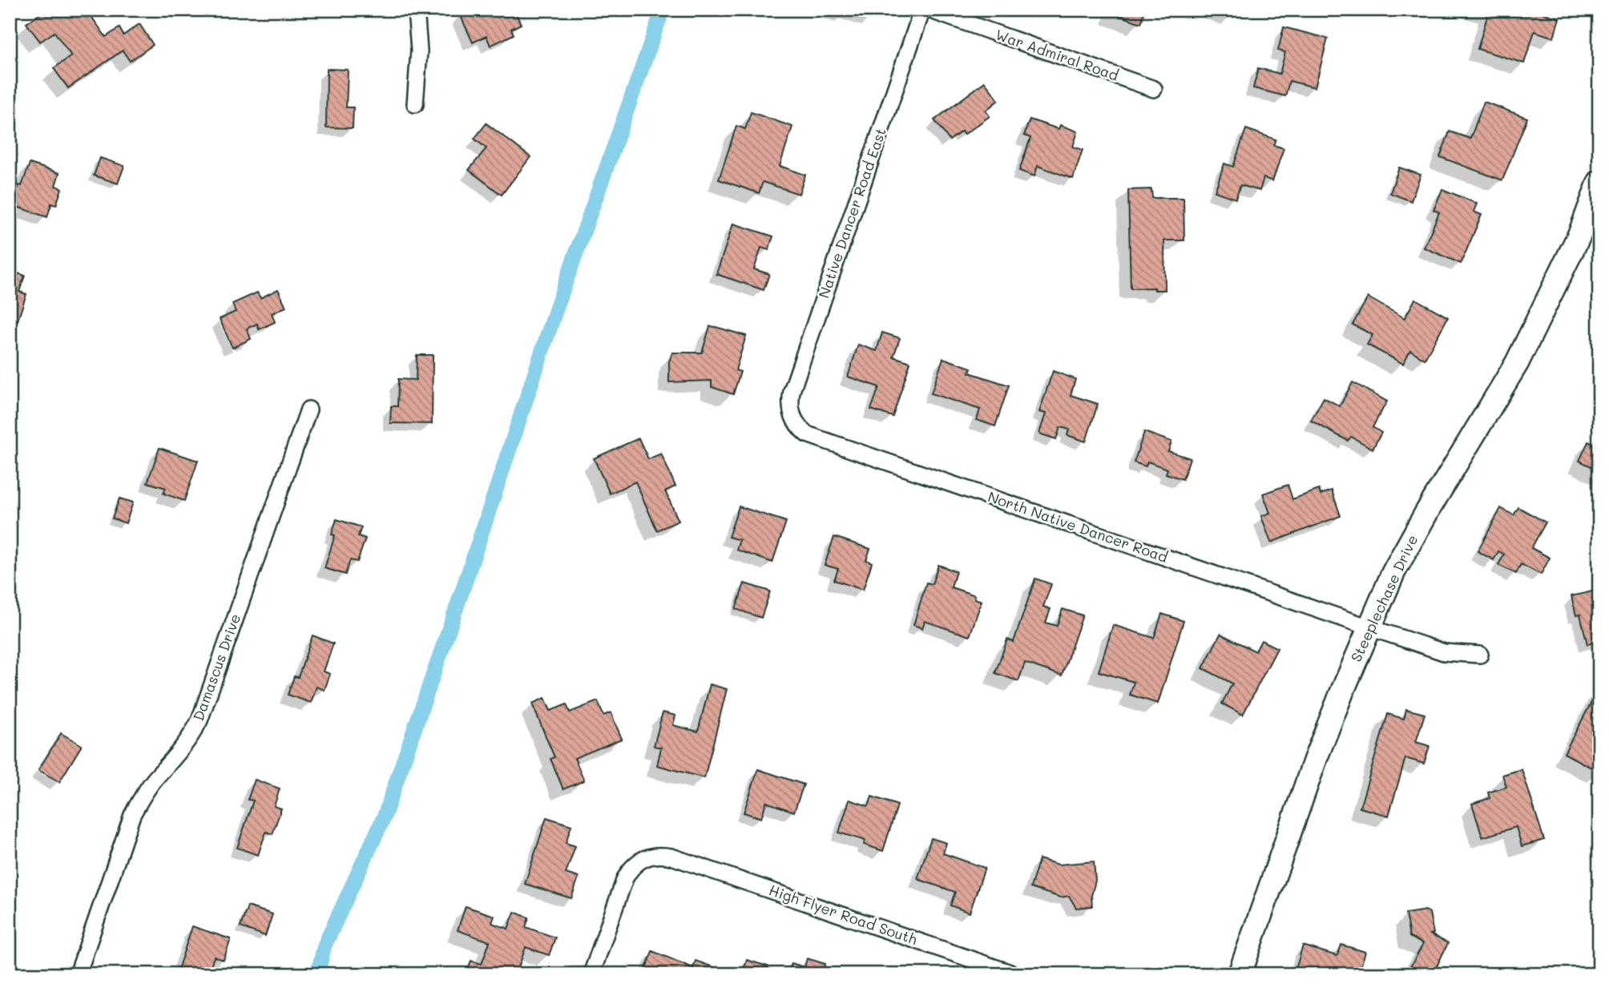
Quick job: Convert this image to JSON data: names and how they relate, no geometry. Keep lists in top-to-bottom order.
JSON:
{
  "streets": {
    "street": [
      "War Admiral Road",
      "Native Dancer Road East",
      "North Native Dancer Road",
      "Steeplechase Drive",
      "Damascus Drive",
      "High Flyer Road South"
    ]
  },
  "crossings": [
    ["Native Dancer Road East", "North Native Dancer Road"],
    ["North Native Dancer Road", "Steeplechase Drive"]
  ]
}
